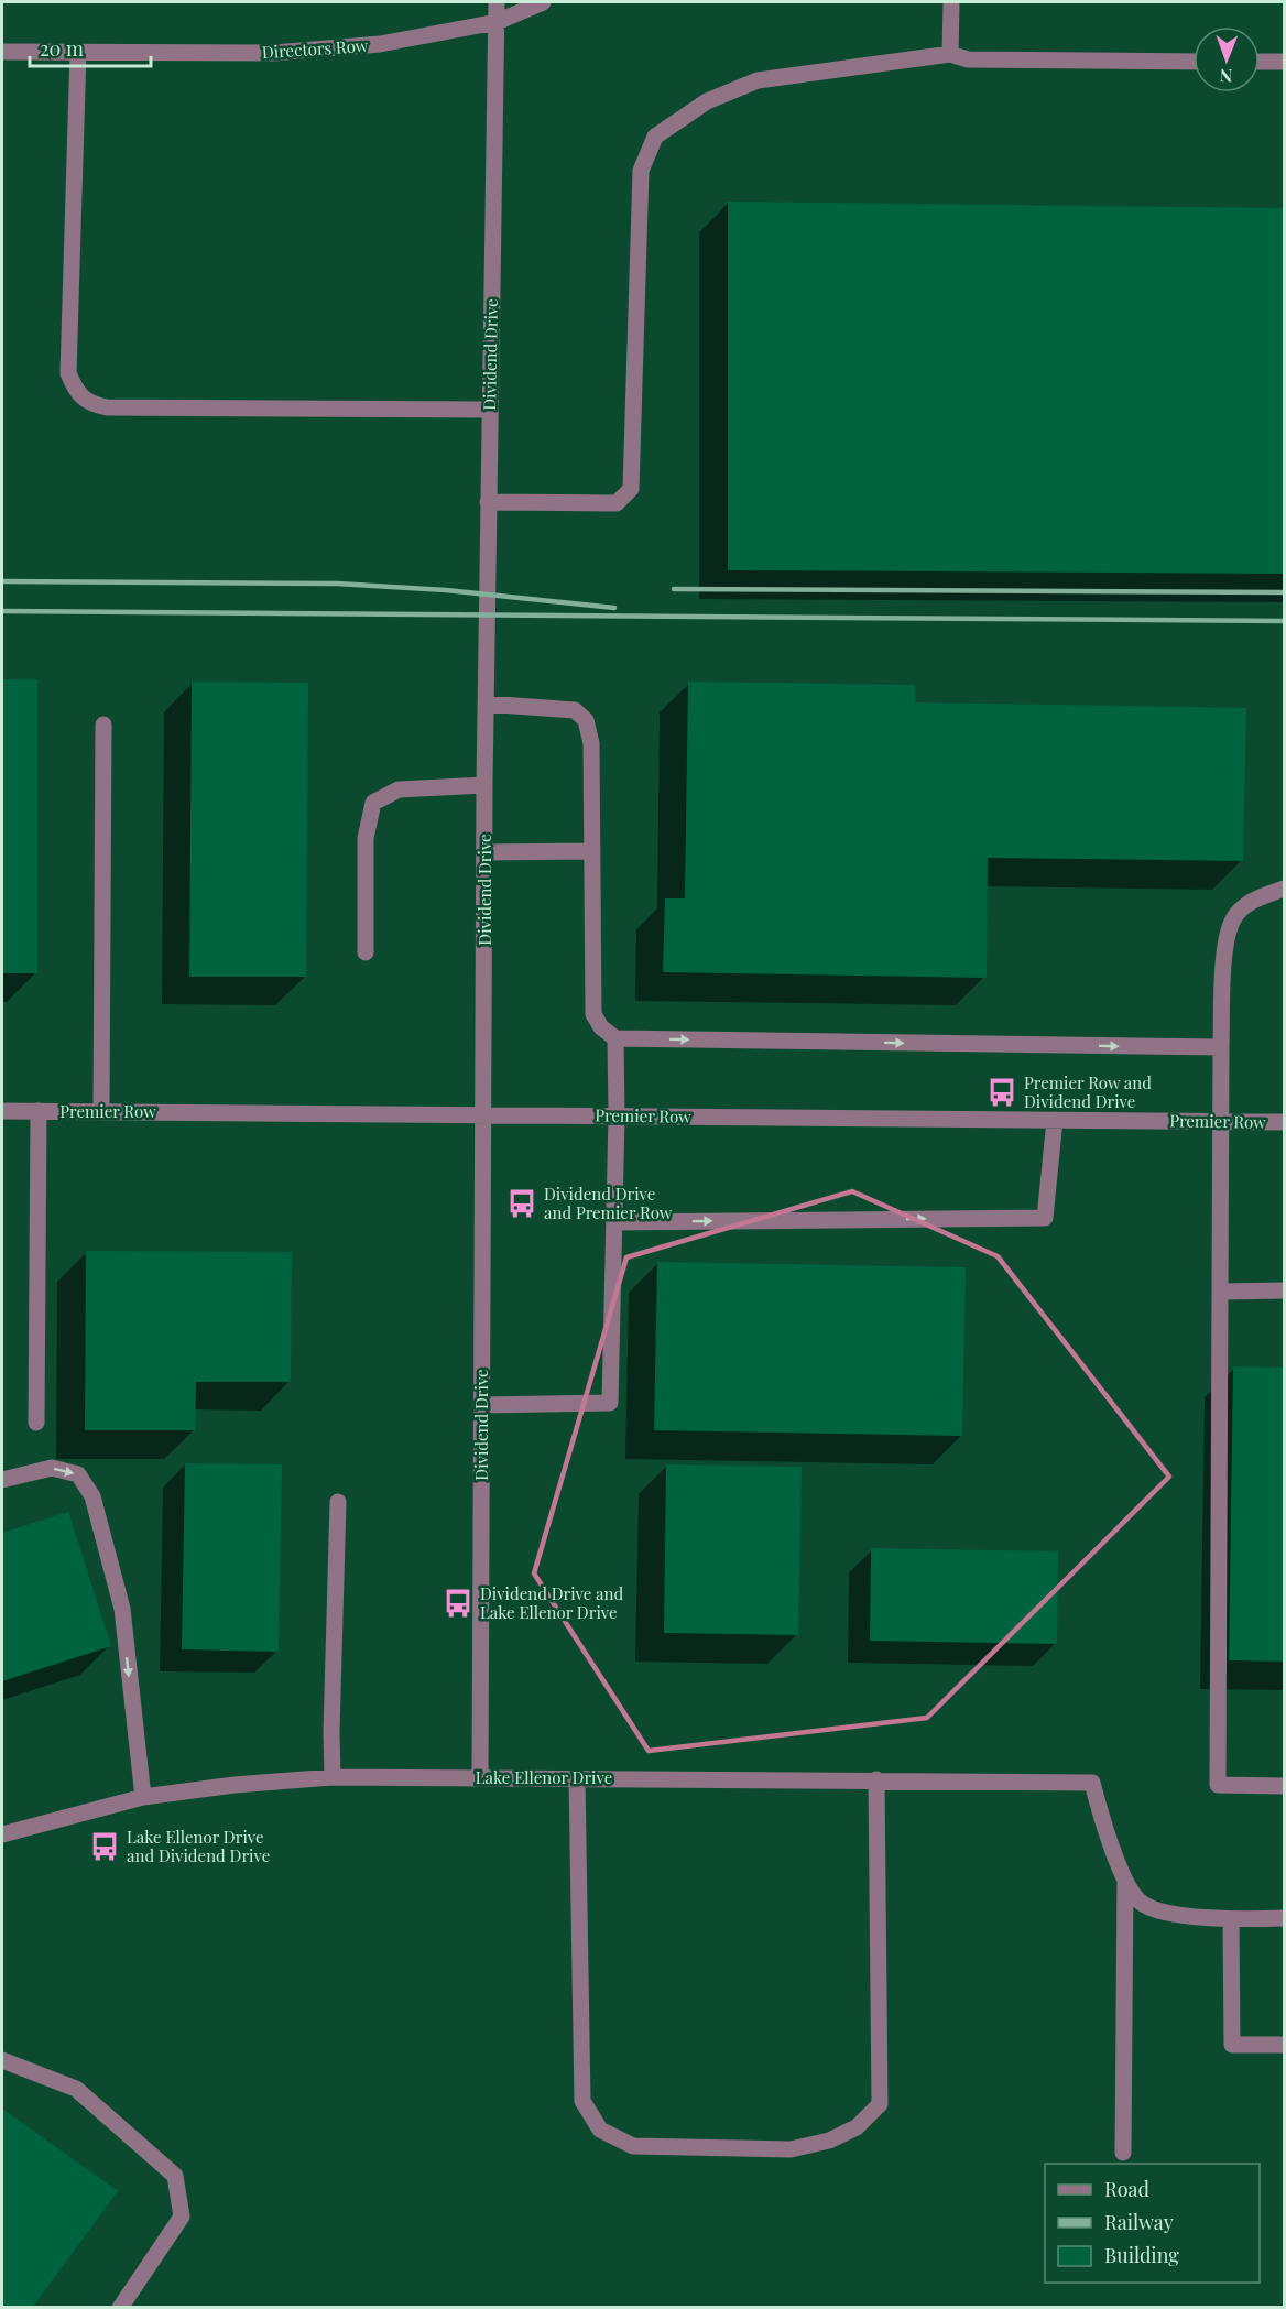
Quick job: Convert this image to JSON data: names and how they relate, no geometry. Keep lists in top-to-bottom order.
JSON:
{
  "streets": {
    "street": [
      "Directors Row",
      "Dividend Drive",
      "Premier Row",
      "Lake Ellenor Drive"
    ]
  },
  "crossings": [
    ["Directors Row", "Dividend Drive"],
    ["Dividend Drive", "Premier Row"],
    ["Dividend Drive", "Lake Ellenor Drive"]
  ],
  "places": {
    "bus stop": [
      "Premier Row and Dividend Drive",
      "Dividend Drive and Premier Row",
      "Dividend Drive and Lake Ellenor Drive",
      "Lake Ellenor Drive and Dividend Drive"
    ]
  },
  "legend": ["Road", "Railway", "Building"],
  "scale_bar": "20 m",
  "north": "bottom"
}
